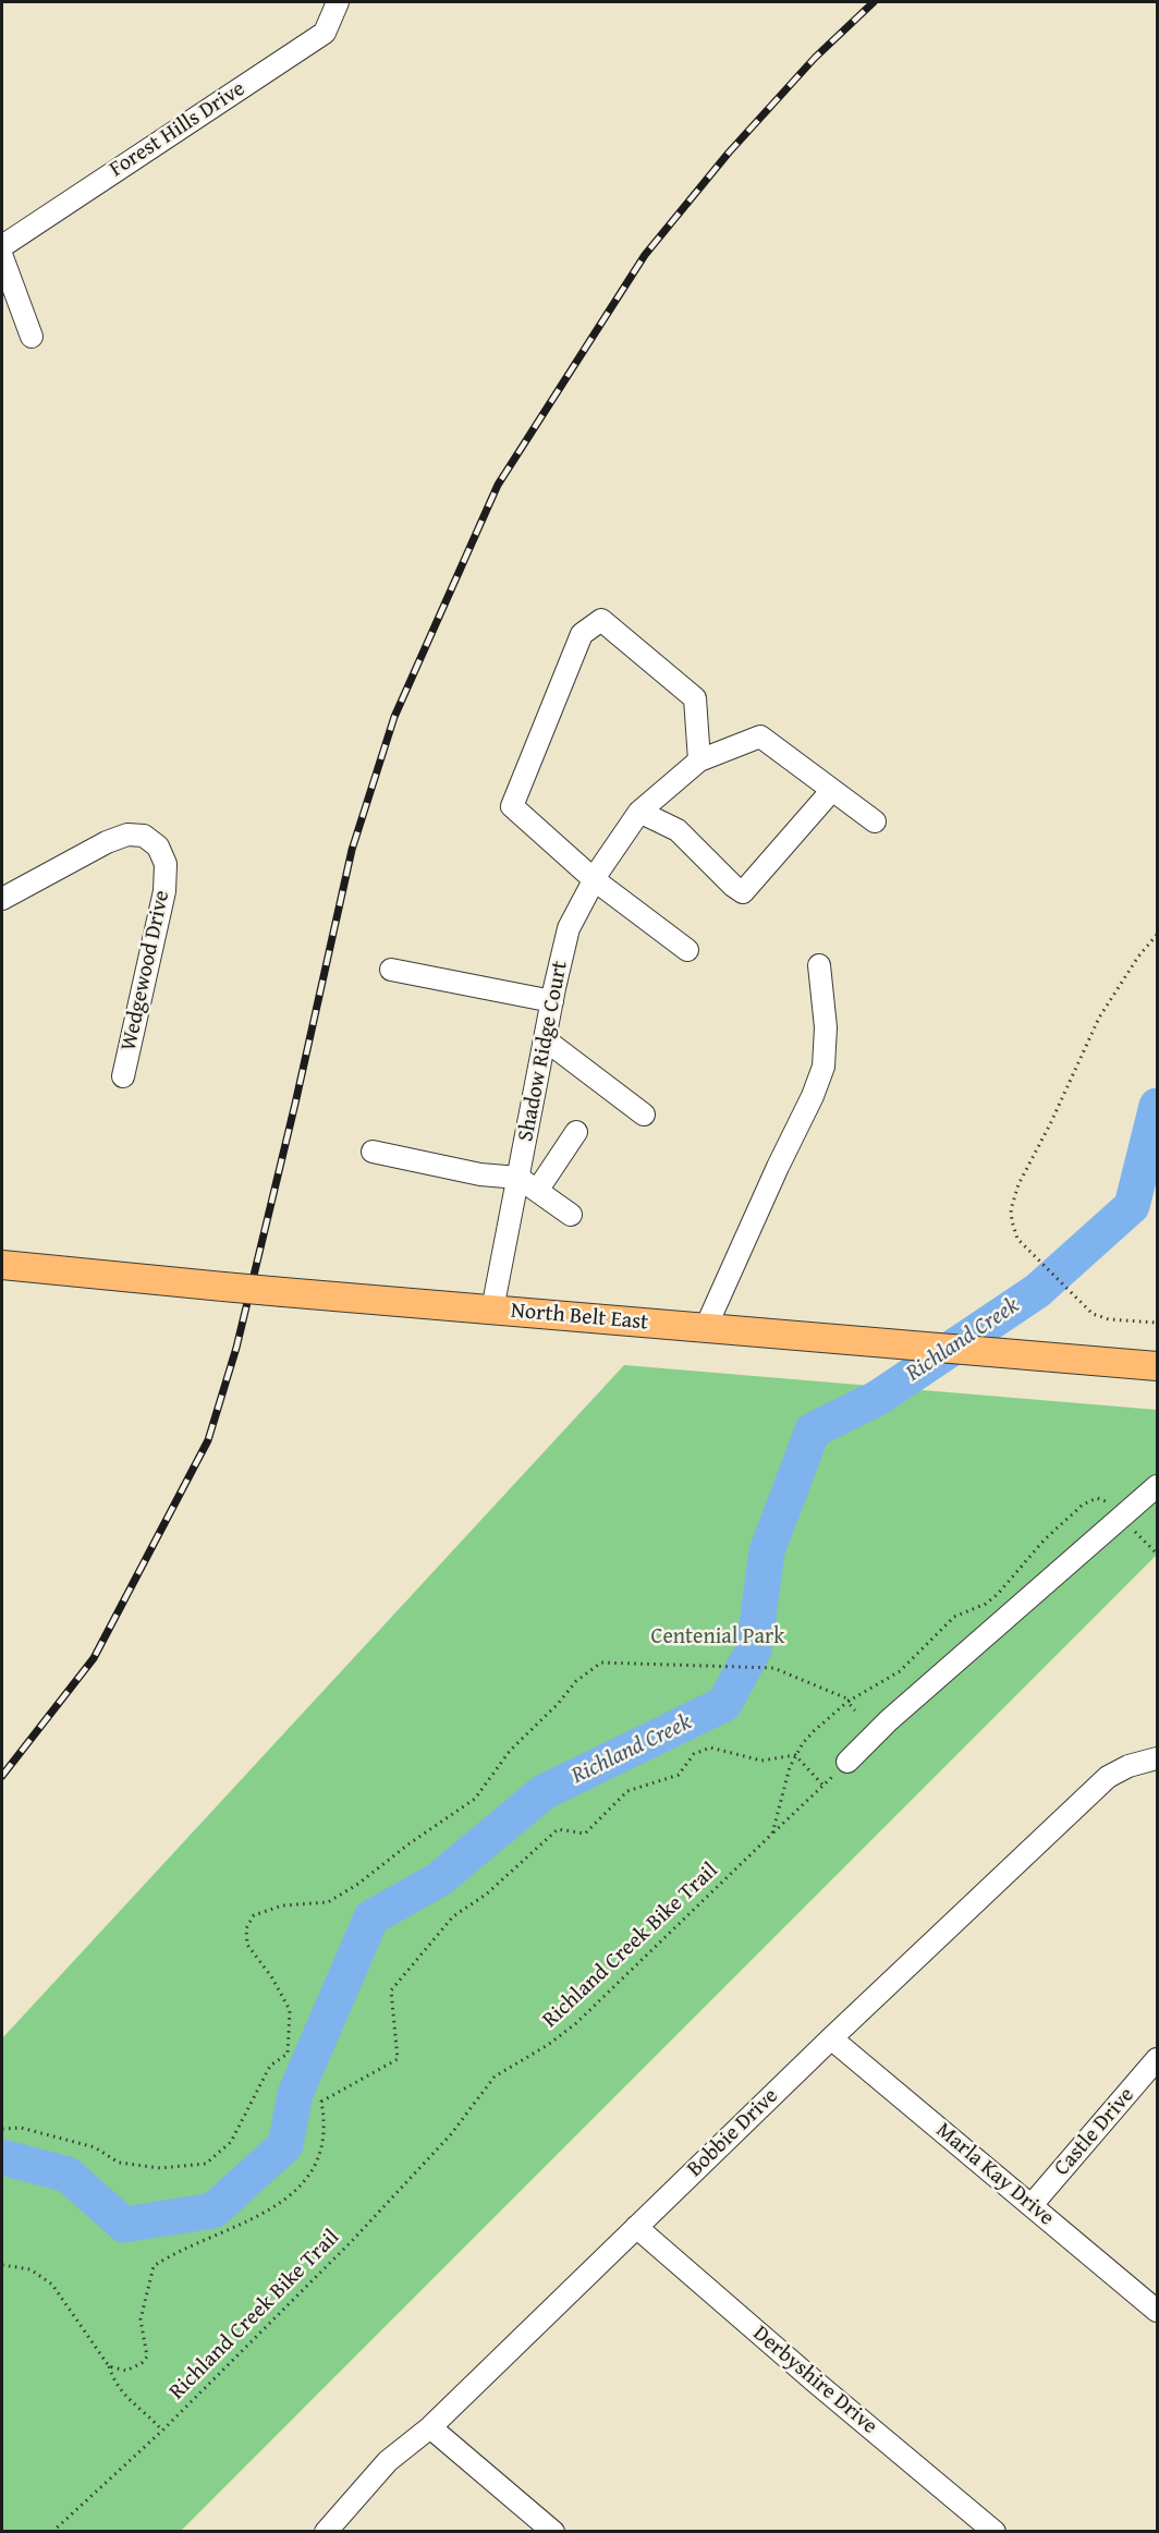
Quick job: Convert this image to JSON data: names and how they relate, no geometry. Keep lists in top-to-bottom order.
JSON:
{
  "streets": {
    "main road": ["North Belt East"],
    "street": [
      "Forest Hills Drive",
      "Wedgewood Drive",
      "Shadow Ridge Court",
      "Castle Drive",
      "Bobbie Drive",
      "Marla Kay Drive",
      "Derbyshire Drive"
    ],
    "path": ["Richland Creek Bike Trail"]
  },
  "crossings": [
    ["Shadow Ridge Court", "North Belt East"],
    ["Castle Drive", "Marla Kay Drive"],
    ["Bobbie Drive", "Marla Kay Drive"],
    ["Bobbie Drive", "Derbyshire Drive"]
  ],
  "water": ["Richland Creek"],
  "parks": ["Centenial Park"]
}
